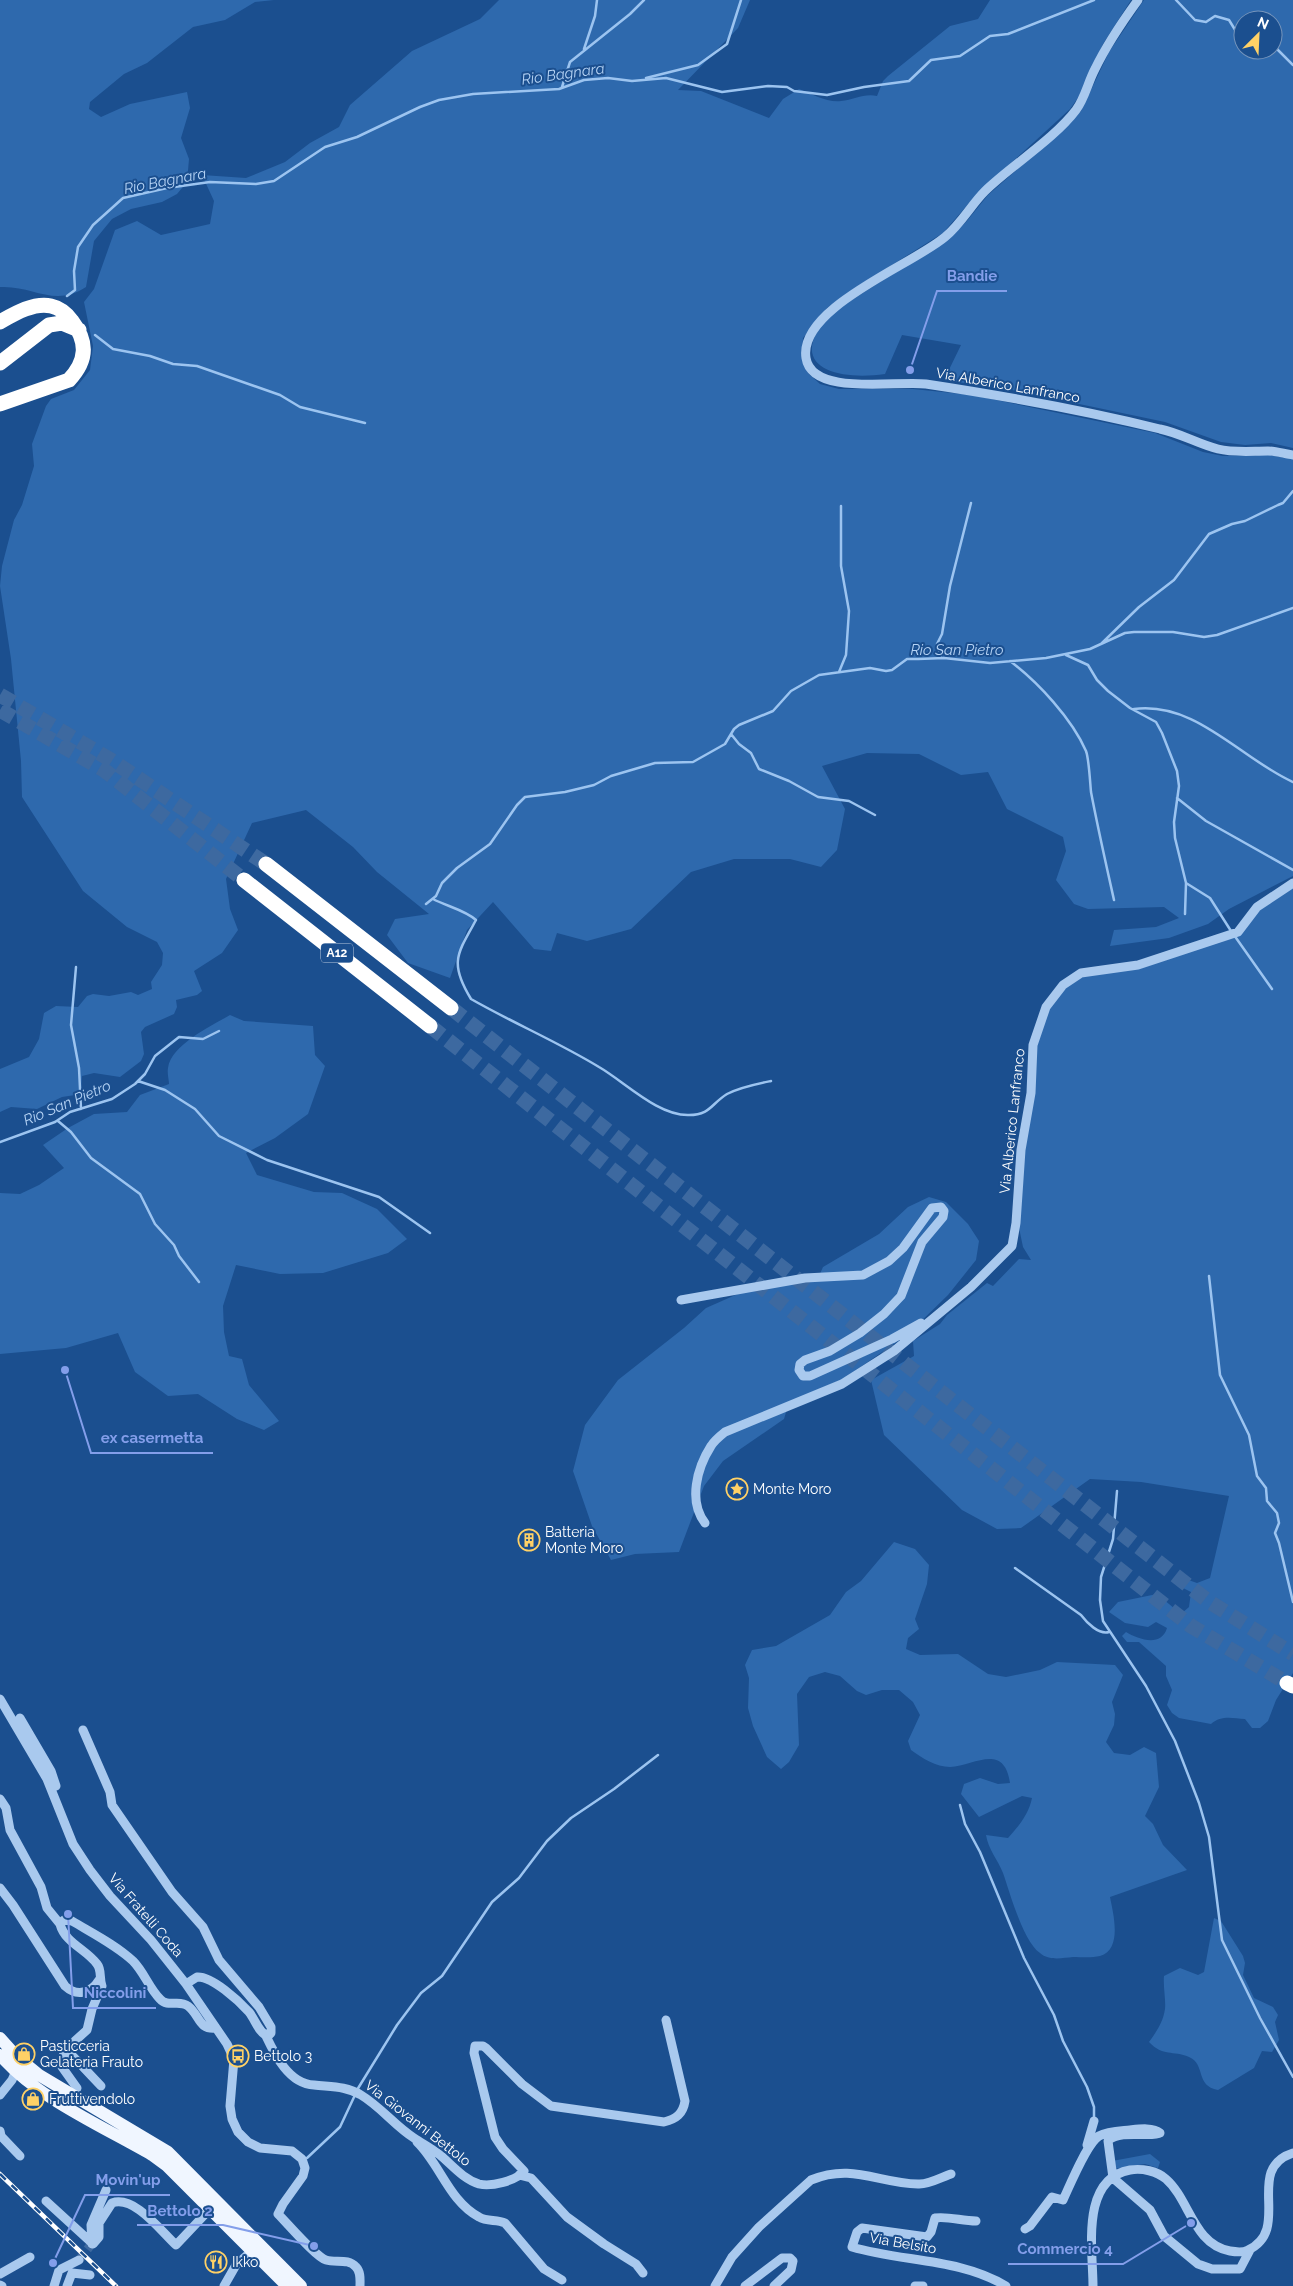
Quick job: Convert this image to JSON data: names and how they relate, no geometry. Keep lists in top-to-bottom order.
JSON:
{
  "streets": {
    "highway": ["A12"],
    "street": [
      "Via Alberico Lanfranco",
      "Via Fratelli Coda",
      "Via Giovanni Bettolo",
      "Via Belsito"
    ]
  },
  "crossings": [
    ["Via Fratelli Coda", "Via Giovanni Bettolo"]
  ],
  "water": ["Rio Bagnara", "Rio San Pietro"],
  "places": {
    "other": [
      "Bandie",
      "ex casermetta",
      "Niccolini",
      "Commercio 4",
      "Bettolo 2",
      "Movin'up"
    ],
    "place": ["Monte Moro"],
    "building": ["Batteria Monte Moro"],
    "shop": ["Pasticceria Gelateria Frauto", "Fruttivendolo"],
    "bus stop": ["Bettolo 3"],
    "restaurant": ["Ikko"]
  },
  "north": "top right"
}
